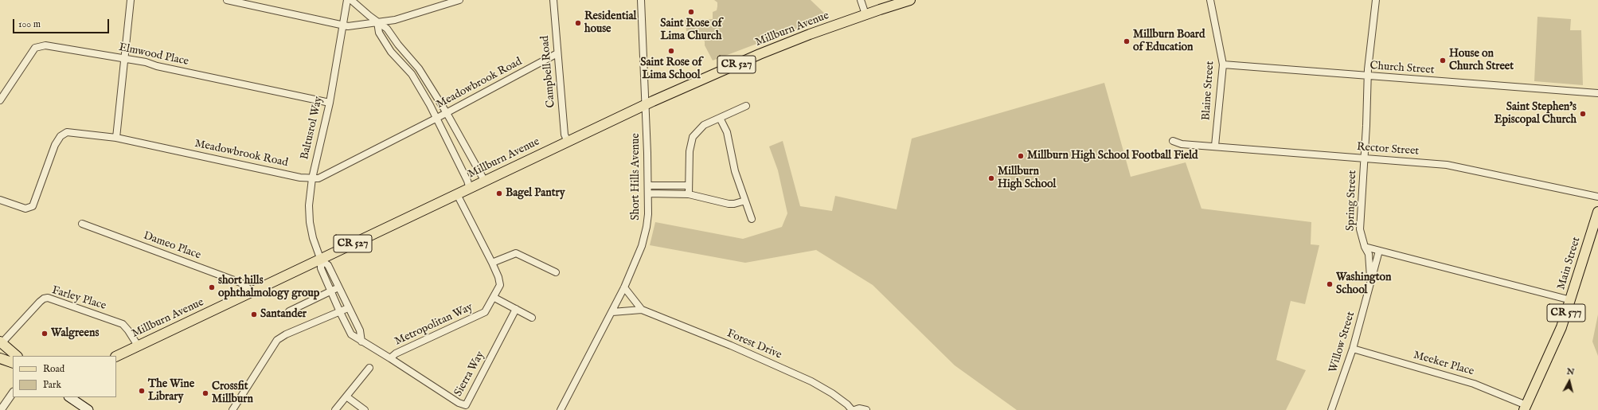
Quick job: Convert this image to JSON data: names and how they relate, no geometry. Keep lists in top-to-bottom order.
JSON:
{
  "streets": {
    "main road": [
      "Millburn Avenue",
      "CR 527",
      "Main Street",
      "CR 577"
    ],
    "street": [
      "Elmwood Place",
      "Church Street",
      "Campbell Road",
      "Meadowbrook Road",
      "Blaine Street",
      "Baltusrol Way",
      "Rector Street",
      "Short Hills Avenue",
      "Spring Street",
      "Dameo Place",
      "Farley Place",
      "Metropolitan Way",
      "Willow Street",
      "Forest Drive",
      "Meeker Place",
      "Sierra Way"
    ]
  },
  "crossings": [
    ["Millburn Avenue", "Campbell Road"],
    ["Millburn Avenue", "Baltusrol Way"],
    ["Millburn Avenue", "Short Hills Avenue"],
    ["Millburn Avenue", "Dameo Place"],
    ["Millburn Avenue", "Farley Place"],
    ["Millburn Avenue", "Metropolitan Way"],
    ["Elmwood Place", "Baltusrol Way"],
    ["Church Street", "Blaine Street"],
    ["Church Street", "Spring Street"],
    ["Campbell Road", "Meadowbrook Road"],
    ["Meadowbrook Road", "Baltusrol Way"],
    ["Blaine Street", "Rector Street"],
    ["Baltusrol Way", "Metropolitan Way"],
    ["Rector Street", "Spring Street"],
    ["Short Hills Avenue", "Forest Drive"],
    ["Spring Street", "Willow Street"],
    ["Main Street", "Meeker Place"],
    ["Metropolitan Way", "Sierra Way"],
    ["Willow Street", "Meeker Place"]
  ],
  "places": [
    "Saint Rose of Lima Church",
    "Residential house",
    "Millburn Board of Education",
    "Saint Rose of Lima School",
    "House on Church Street",
    "Saint Stephen's Episcopal Church",
    "Millburn High School Football Field",
    "Millburn High School",
    "Bagel Pantry",
    "Washington School",
    "short hills ophthalmology group",
    "Santander",
    "Walgreens",
    "The Wine Library",
    "Crossfit Millburn"
  ],
  "legend": ["Road", "Park"],
  "scale_bar": "100 m",
  "north": "top"
}
